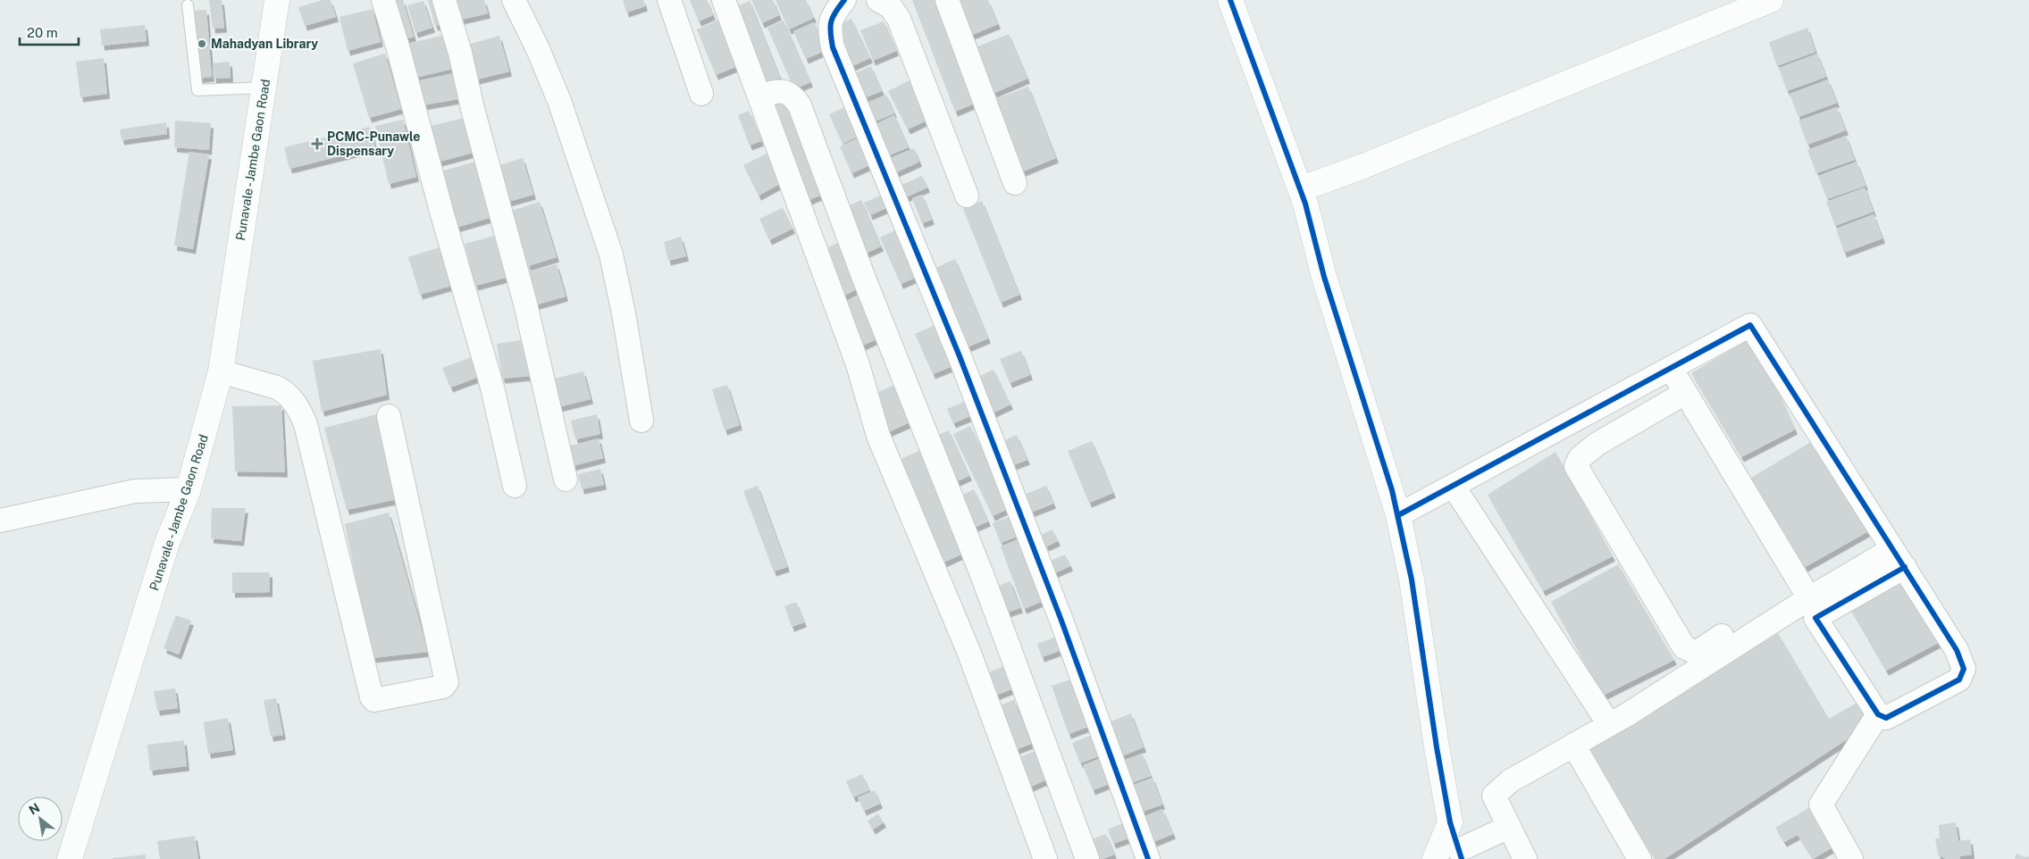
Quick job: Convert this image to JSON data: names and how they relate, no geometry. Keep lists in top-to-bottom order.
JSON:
{
  "streets": {
    "street": ["Punavale - Jambe Gaon Road"]
  },
  "places": {
    "other": ["Mahadyan Library"],
    "health": ["PCMC-Punawle Dispensary"]
  },
  "scale_bar": "20 m",
  "north": "top left"
}
